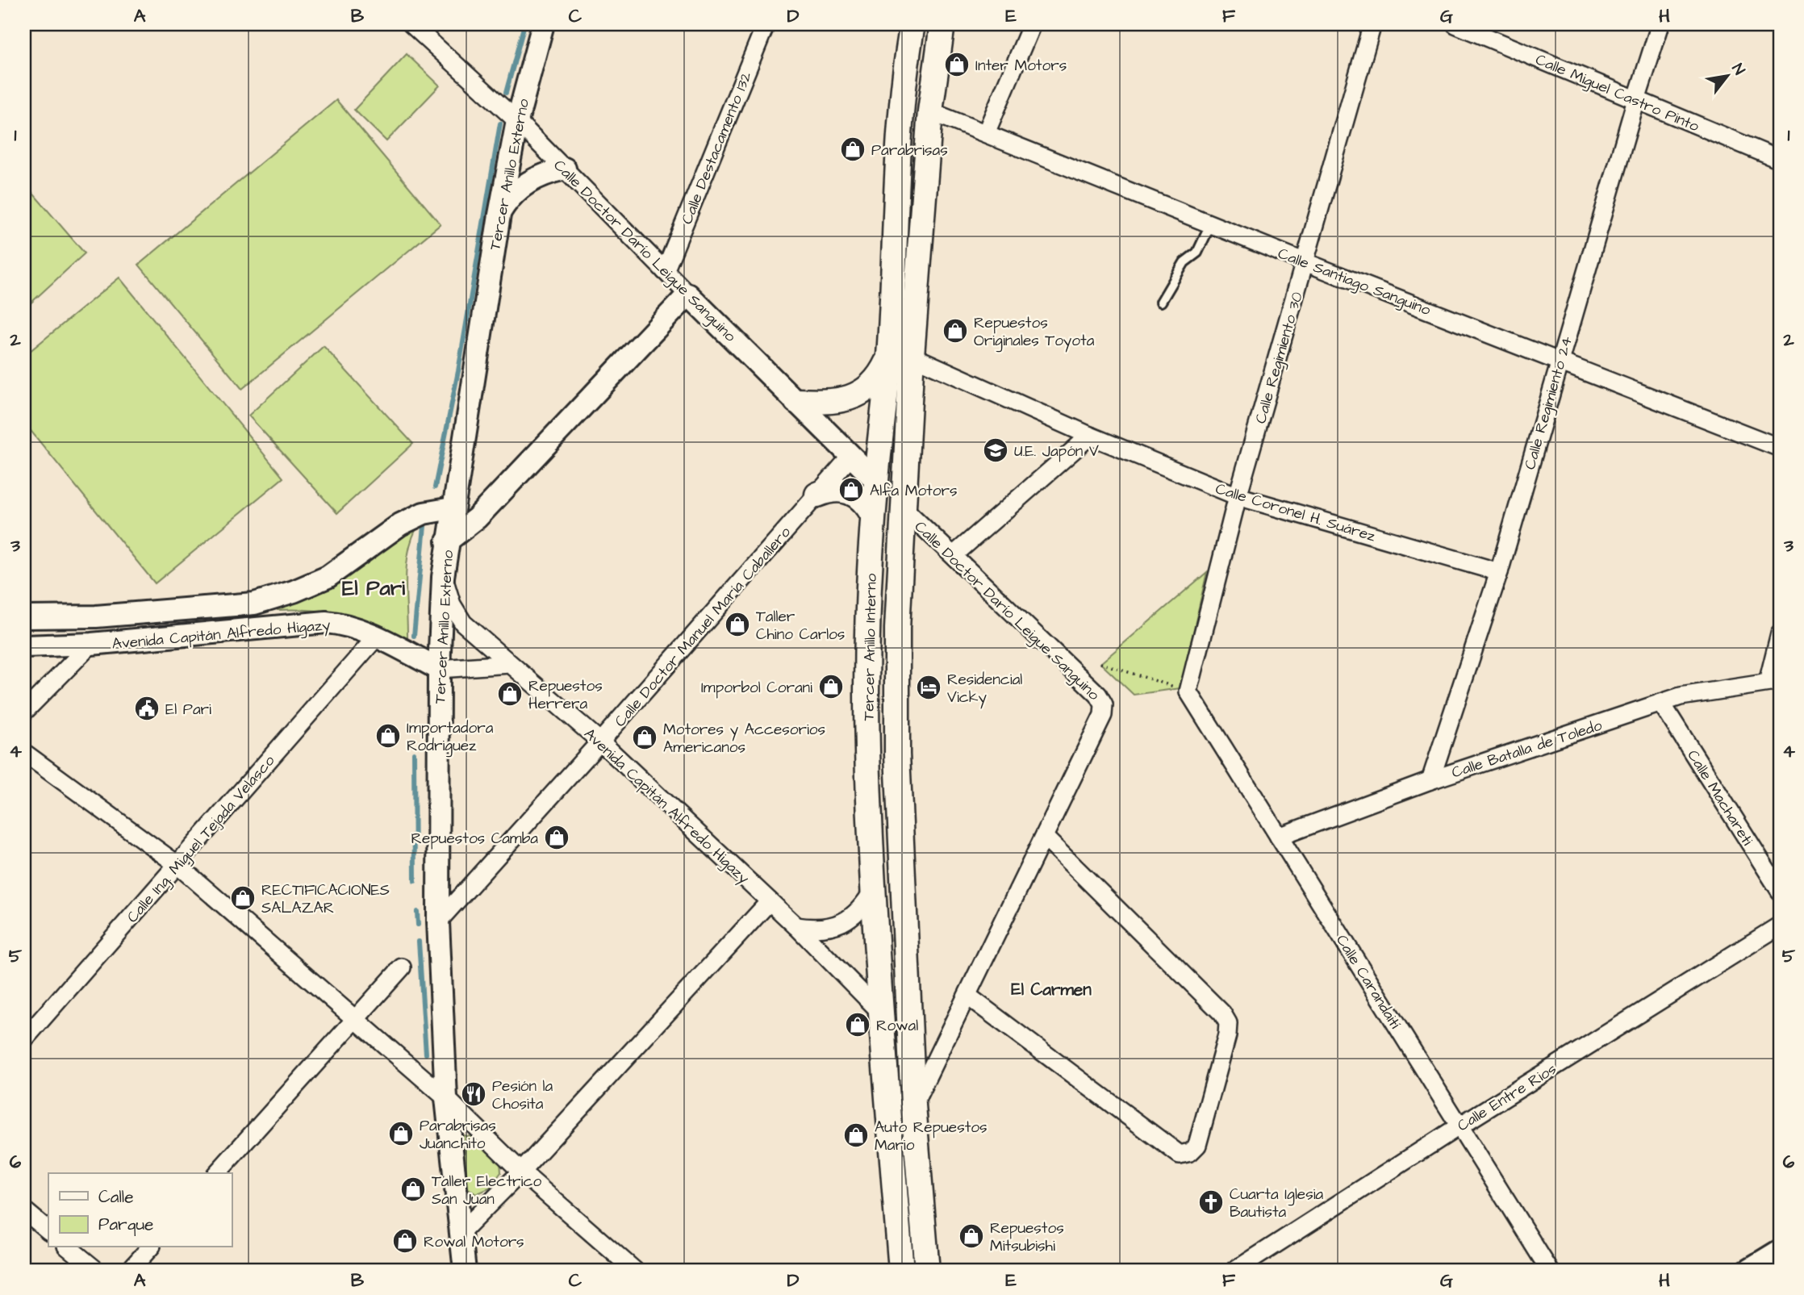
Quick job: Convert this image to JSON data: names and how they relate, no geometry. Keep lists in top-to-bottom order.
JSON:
{
  "streets": {
    "main road": ["Tercer Anillo Interno"],
    "street": [
      "Calle Miguel Castro Pinto",
      "Calle Destacamento 132",
      "Tercer Anillo Externo",
      "Calle Doctor Darío Leigue Sanguino",
      "Calle Santiago Sanguino",
      "Calle Regimiento 30",
      "Calle Regimiento 24",
      "Calle Coronel H. Suárez",
      "Calle Doctor Manuel María Caballero",
      "Avenida Capitán Alfredo Higazy",
      "Calle Batalla de Toledo",
      "Calle Machareti",
      "Calle Ing. Miguel Tejada Velasco",
      "Calle Carandaití",
      "Calle Entre Rios"
    ]
  },
  "crossings": [
    ["Calle Miguel Castro Pinto", "Calle Regimiento 24"],
    ["Calle Destacamento 132", "Calle Doctor Darío Leigue Sanguino"],
    ["Tercer Anillo Externo", "Calle Doctor Darío Leigue Sanguino"],
    ["Tercer Anillo Externo", "Calle Doctor Manuel María Caballero"],
    ["Tercer Anillo Externo", "Avenida Capitán Alfredo Higazy"],
    ["Calle Doctor Darío Leigue Sanguino", "Calle Doctor Manuel María Caballero"],
    ["Calle Doctor Darío Leigue Sanguino", "Tercer Anillo Interno"],
    ["Calle Santiago Sanguino", "Calle Regimiento 30"],
    ["Calle Santiago Sanguino", "Calle Regimiento 24"],
    ["Calle Santiago Sanguino", "Tercer Anillo Interno"],
    ["Calle Regimiento 30", "Calle Coronel H. Suárez"],
    ["Calle Regimiento 30", "Calle Carandaití"],
    ["Calle Regimiento 24", "Calle Coronel H. Suárez"],
    ["Calle Regimiento 24", "Calle Batalla de Toledo"],
    ["Calle Coronel H. Suárez", "Tercer Anillo Interno"],
    ["Calle Doctor Manuel María Caballero", "Avenida Capitán Alfredo Higazy"],
    ["Avenida Capitán Alfredo Higazy", "Tercer Anillo Interno"],
    ["Avenida Capitán Alfredo Higazy", "Calle Ing. Miguel Tejada Velasco"],
    ["Calle Batalla de Toledo", "Calle Machareti"],
    ["Calle Batalla de Toledo", "Calle Carandaití"],
    ["Calle Carandaití", "Calle Entre Rios"]
  ],
  "districts": ["El Pari", "El Carmen"],
  "places": {
    "shop": [
      "Inter Motors",
      "Parabrisas",
      "Repuestos Originales Toyota",
      "Alfa Motors",
      "Taller Chino Carlos",
      "Imporbol Corani",
      "Repuestos Herrera",
      "Importadora Rodriguez",
      "Motores y Accesorios Americanos",
      "Repuestos Camba",
      "RECTIFICACIONES SALAZAR",
      "Rowal",
      "Parabrisas Juanchito",
      "Auto Repuestos Mario",
      "Taller Electrico San Juan",
      "Repuestos Mitsubishi",
      "Rowal Motors"
    ],
    "school or university": ["U.E. Japón V"],
    "hotel": ["Residencial Vicky"],
    "public building": ["El Pari"],
    "restaurant": ["Pesión la Chosita"],
    "church": ["Cuarta Iglesia Bautista"]
  },
  "legend": ["Calle", "Parque"],
  "north": "top right",
  "grid": {
    "columns": [
      "A",
      "B",
      "C",
      "D",
      "E",
      "F",
      "G",
      "H"
    ],
    "rows": [
      "1",
      "2",
      "3",
      "4",
      "5",
      "6"
    ]
  }
}
